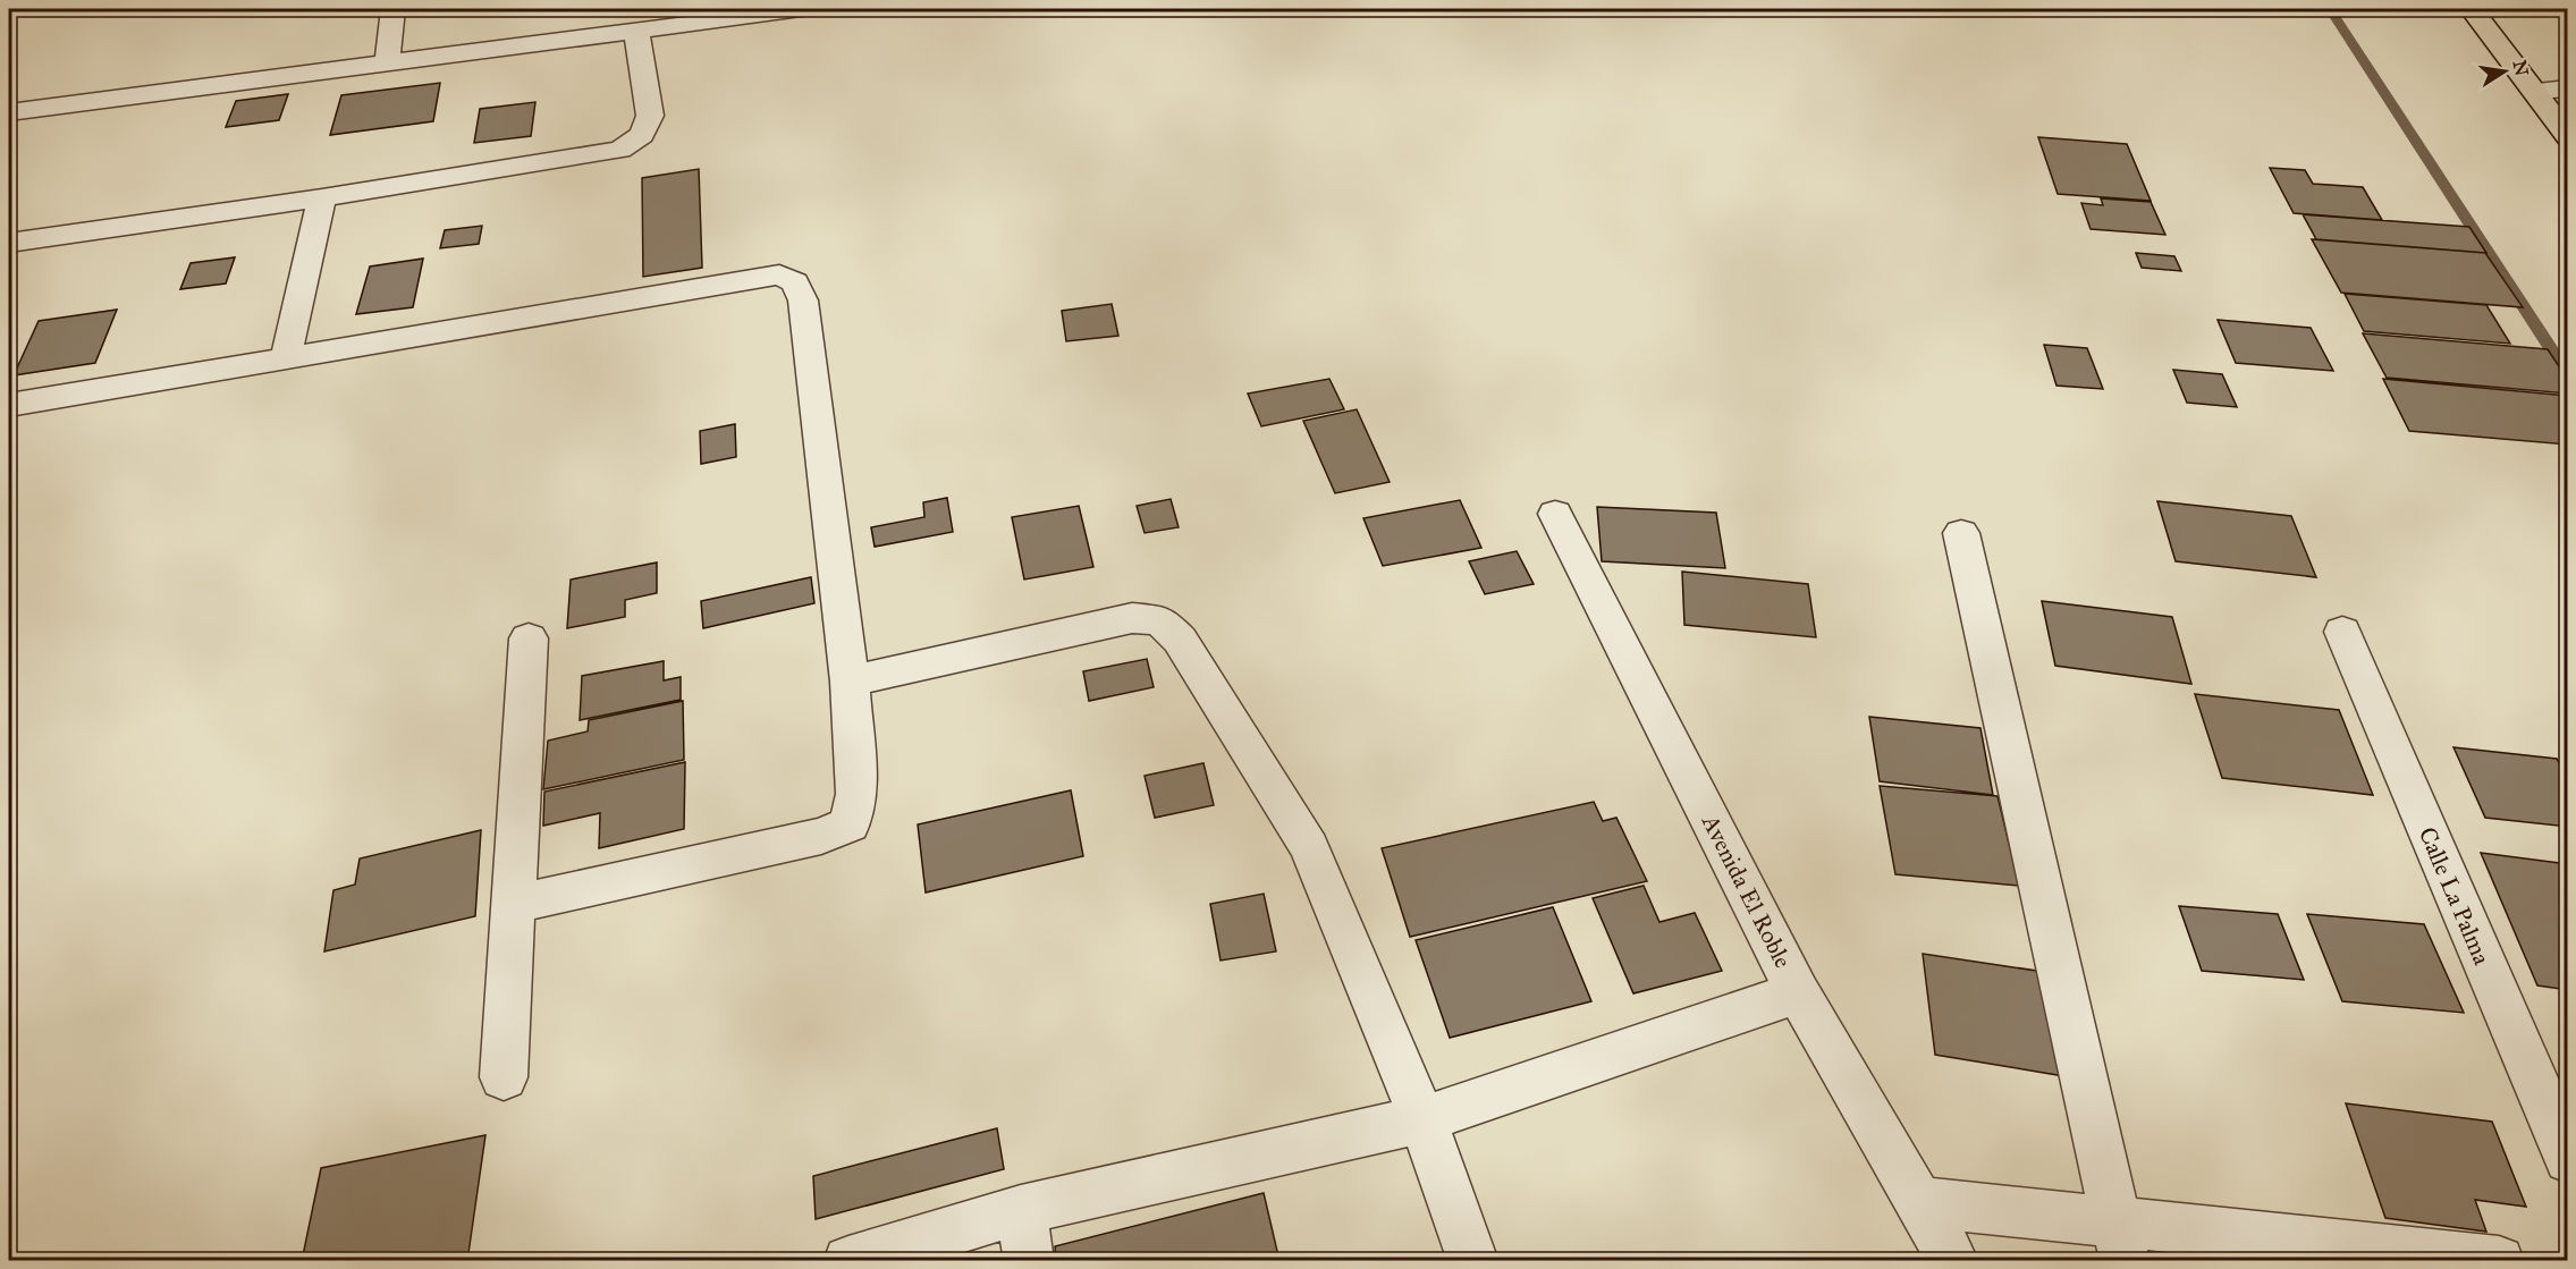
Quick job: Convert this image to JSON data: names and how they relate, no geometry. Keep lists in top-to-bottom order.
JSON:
{
  "streets": {
    "street": ["Avenida El Roble", "Calle La Palma"]
  },
  "north": "right"
}
